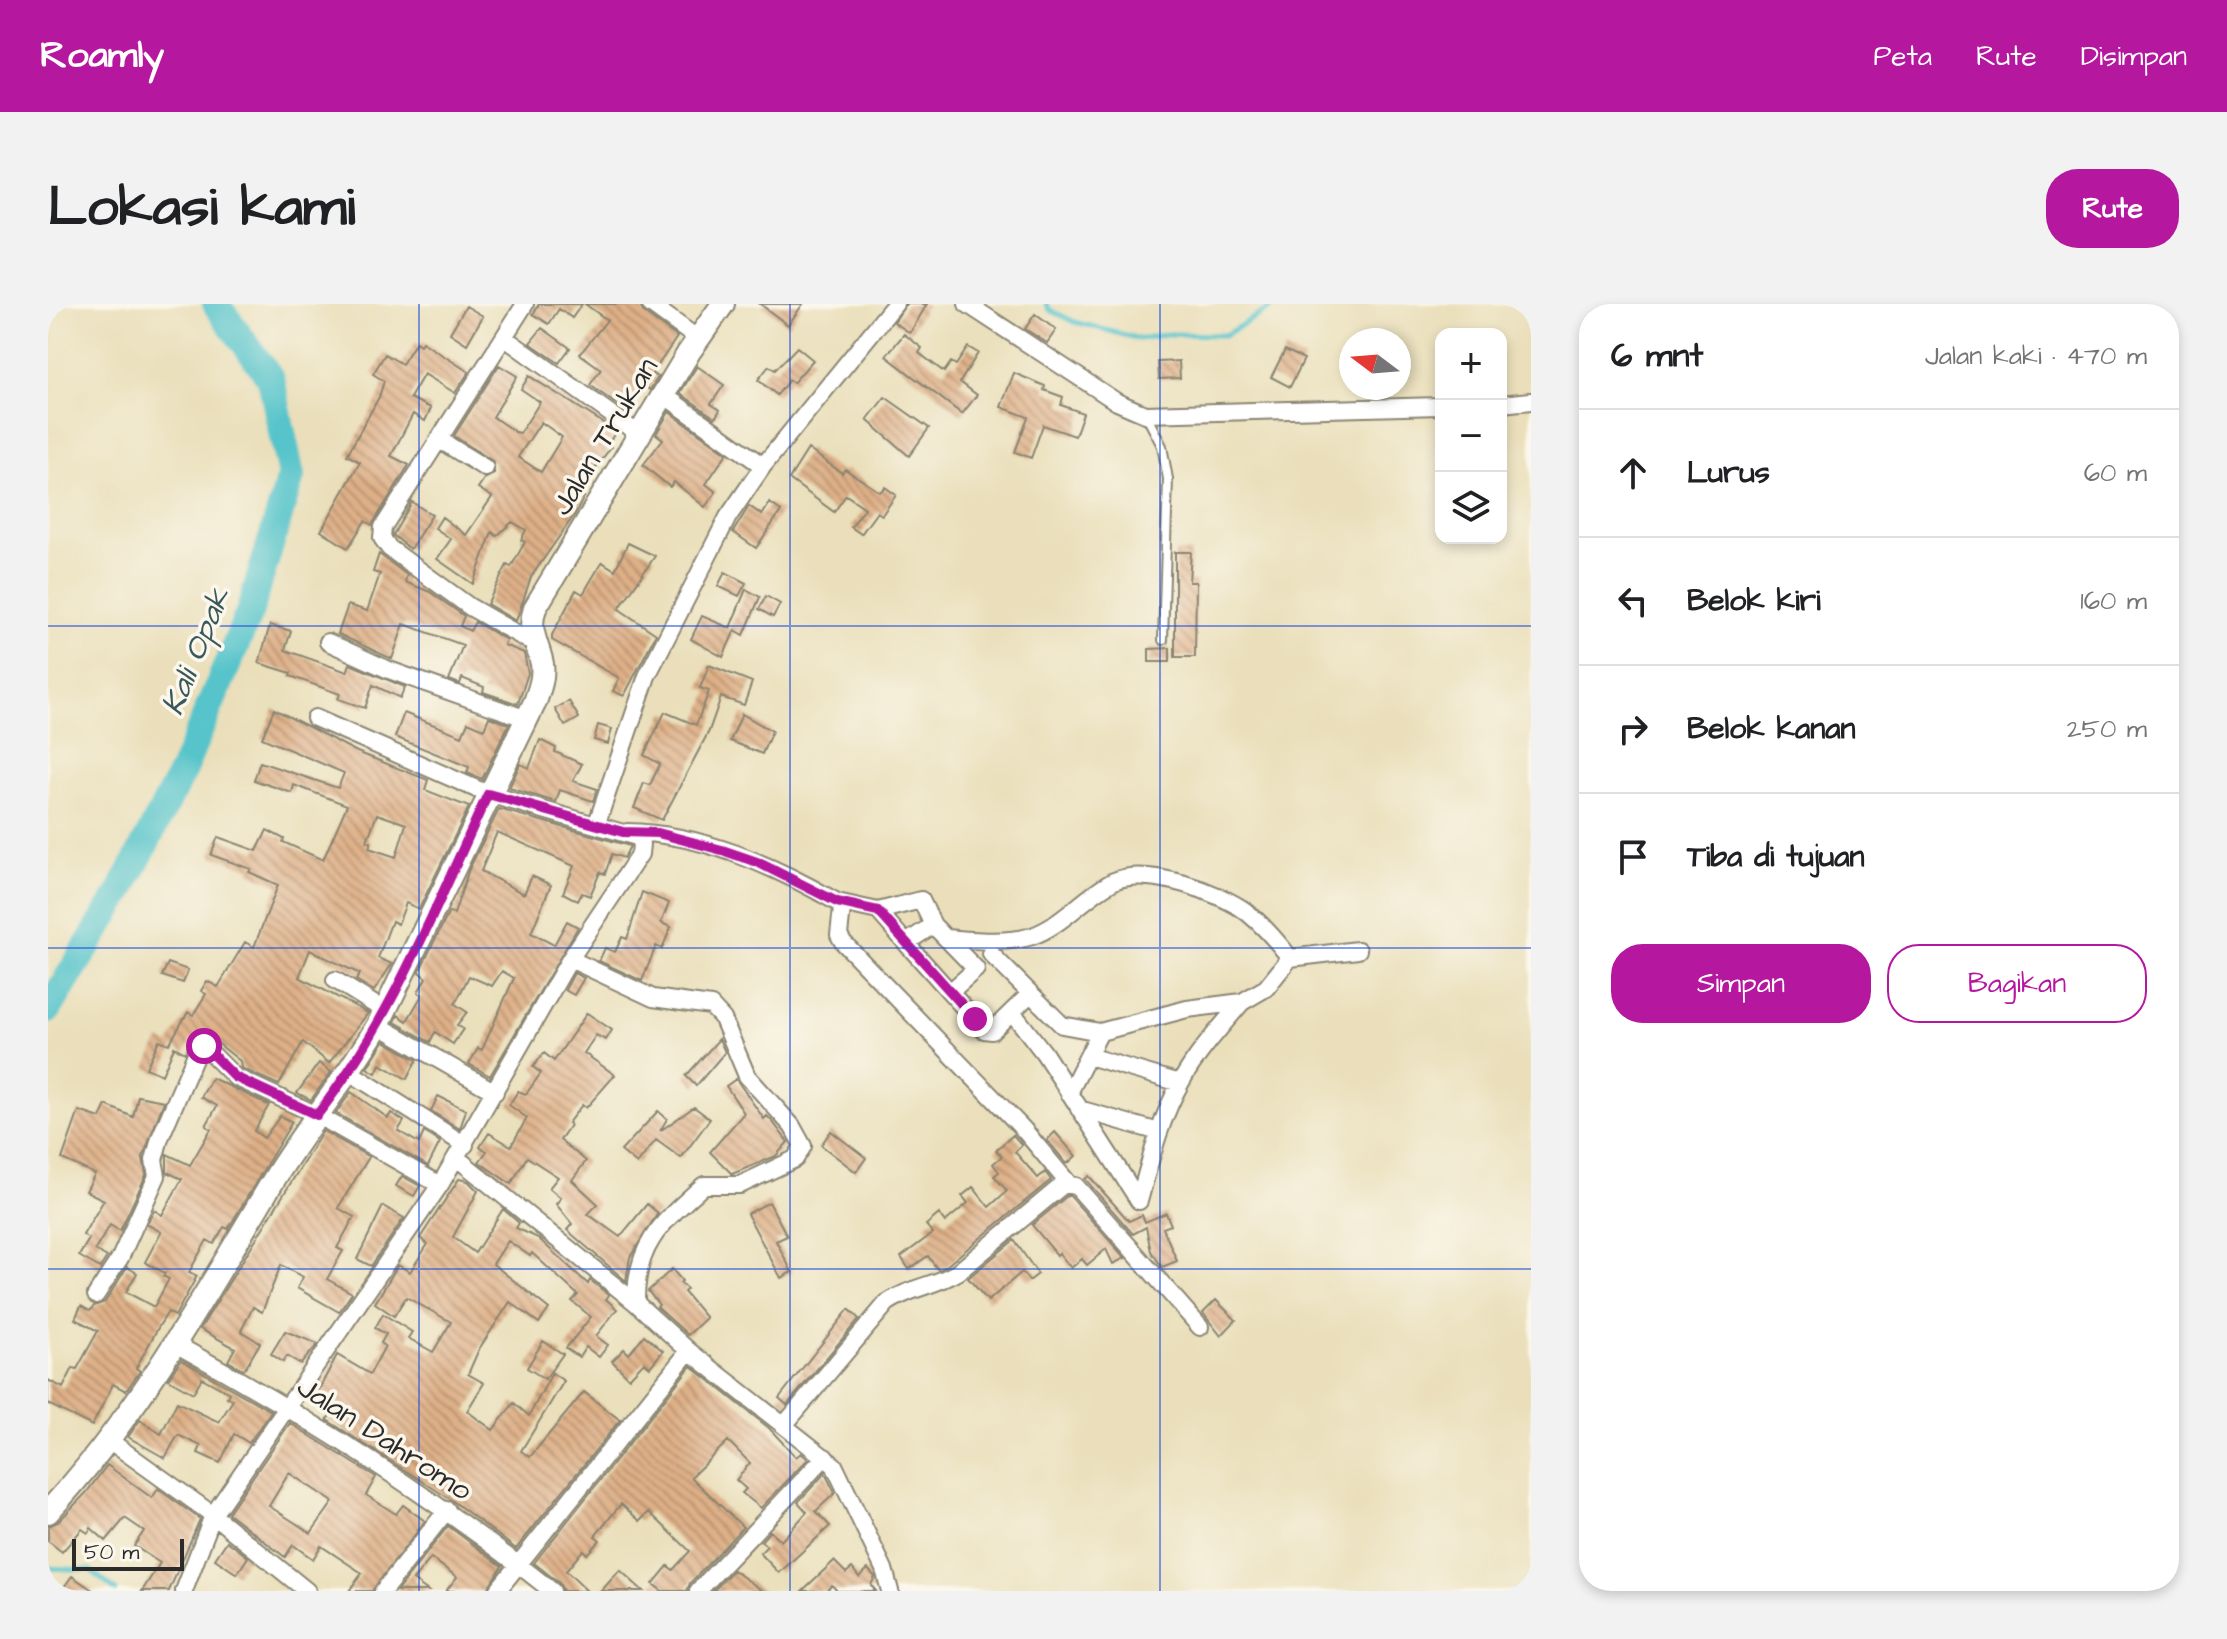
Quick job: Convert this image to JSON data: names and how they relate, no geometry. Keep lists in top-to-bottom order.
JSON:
{
  "streets": {
    "street": ["Jalan Trukan", "Jalan Dahromo"]
  },
  "water": ["Kali Opak"],
  "scale_bar": "50 m",
  "north": "left",
  "page": {
    "header": "Roamly",
    "nav": ["Peta", "Rute", "Disimpan"],
    "title": "Lokasi kami",
    "buttons": [
      "Rute",
      ["Simpan", "Bagikan"]
    ],
    "heading": ["6 mnt", "Jalan kaki · 470 m"],
    "map_buttons": ["+", "−"],
    "list": [
      ["Lurus", "60 m"],
      ["Belok kiri", "160 m"],
      ["Belok kanan", "250 m"],
      "Tiba di tujuan"
    ],
    "scale": "50 m"
  }
}
